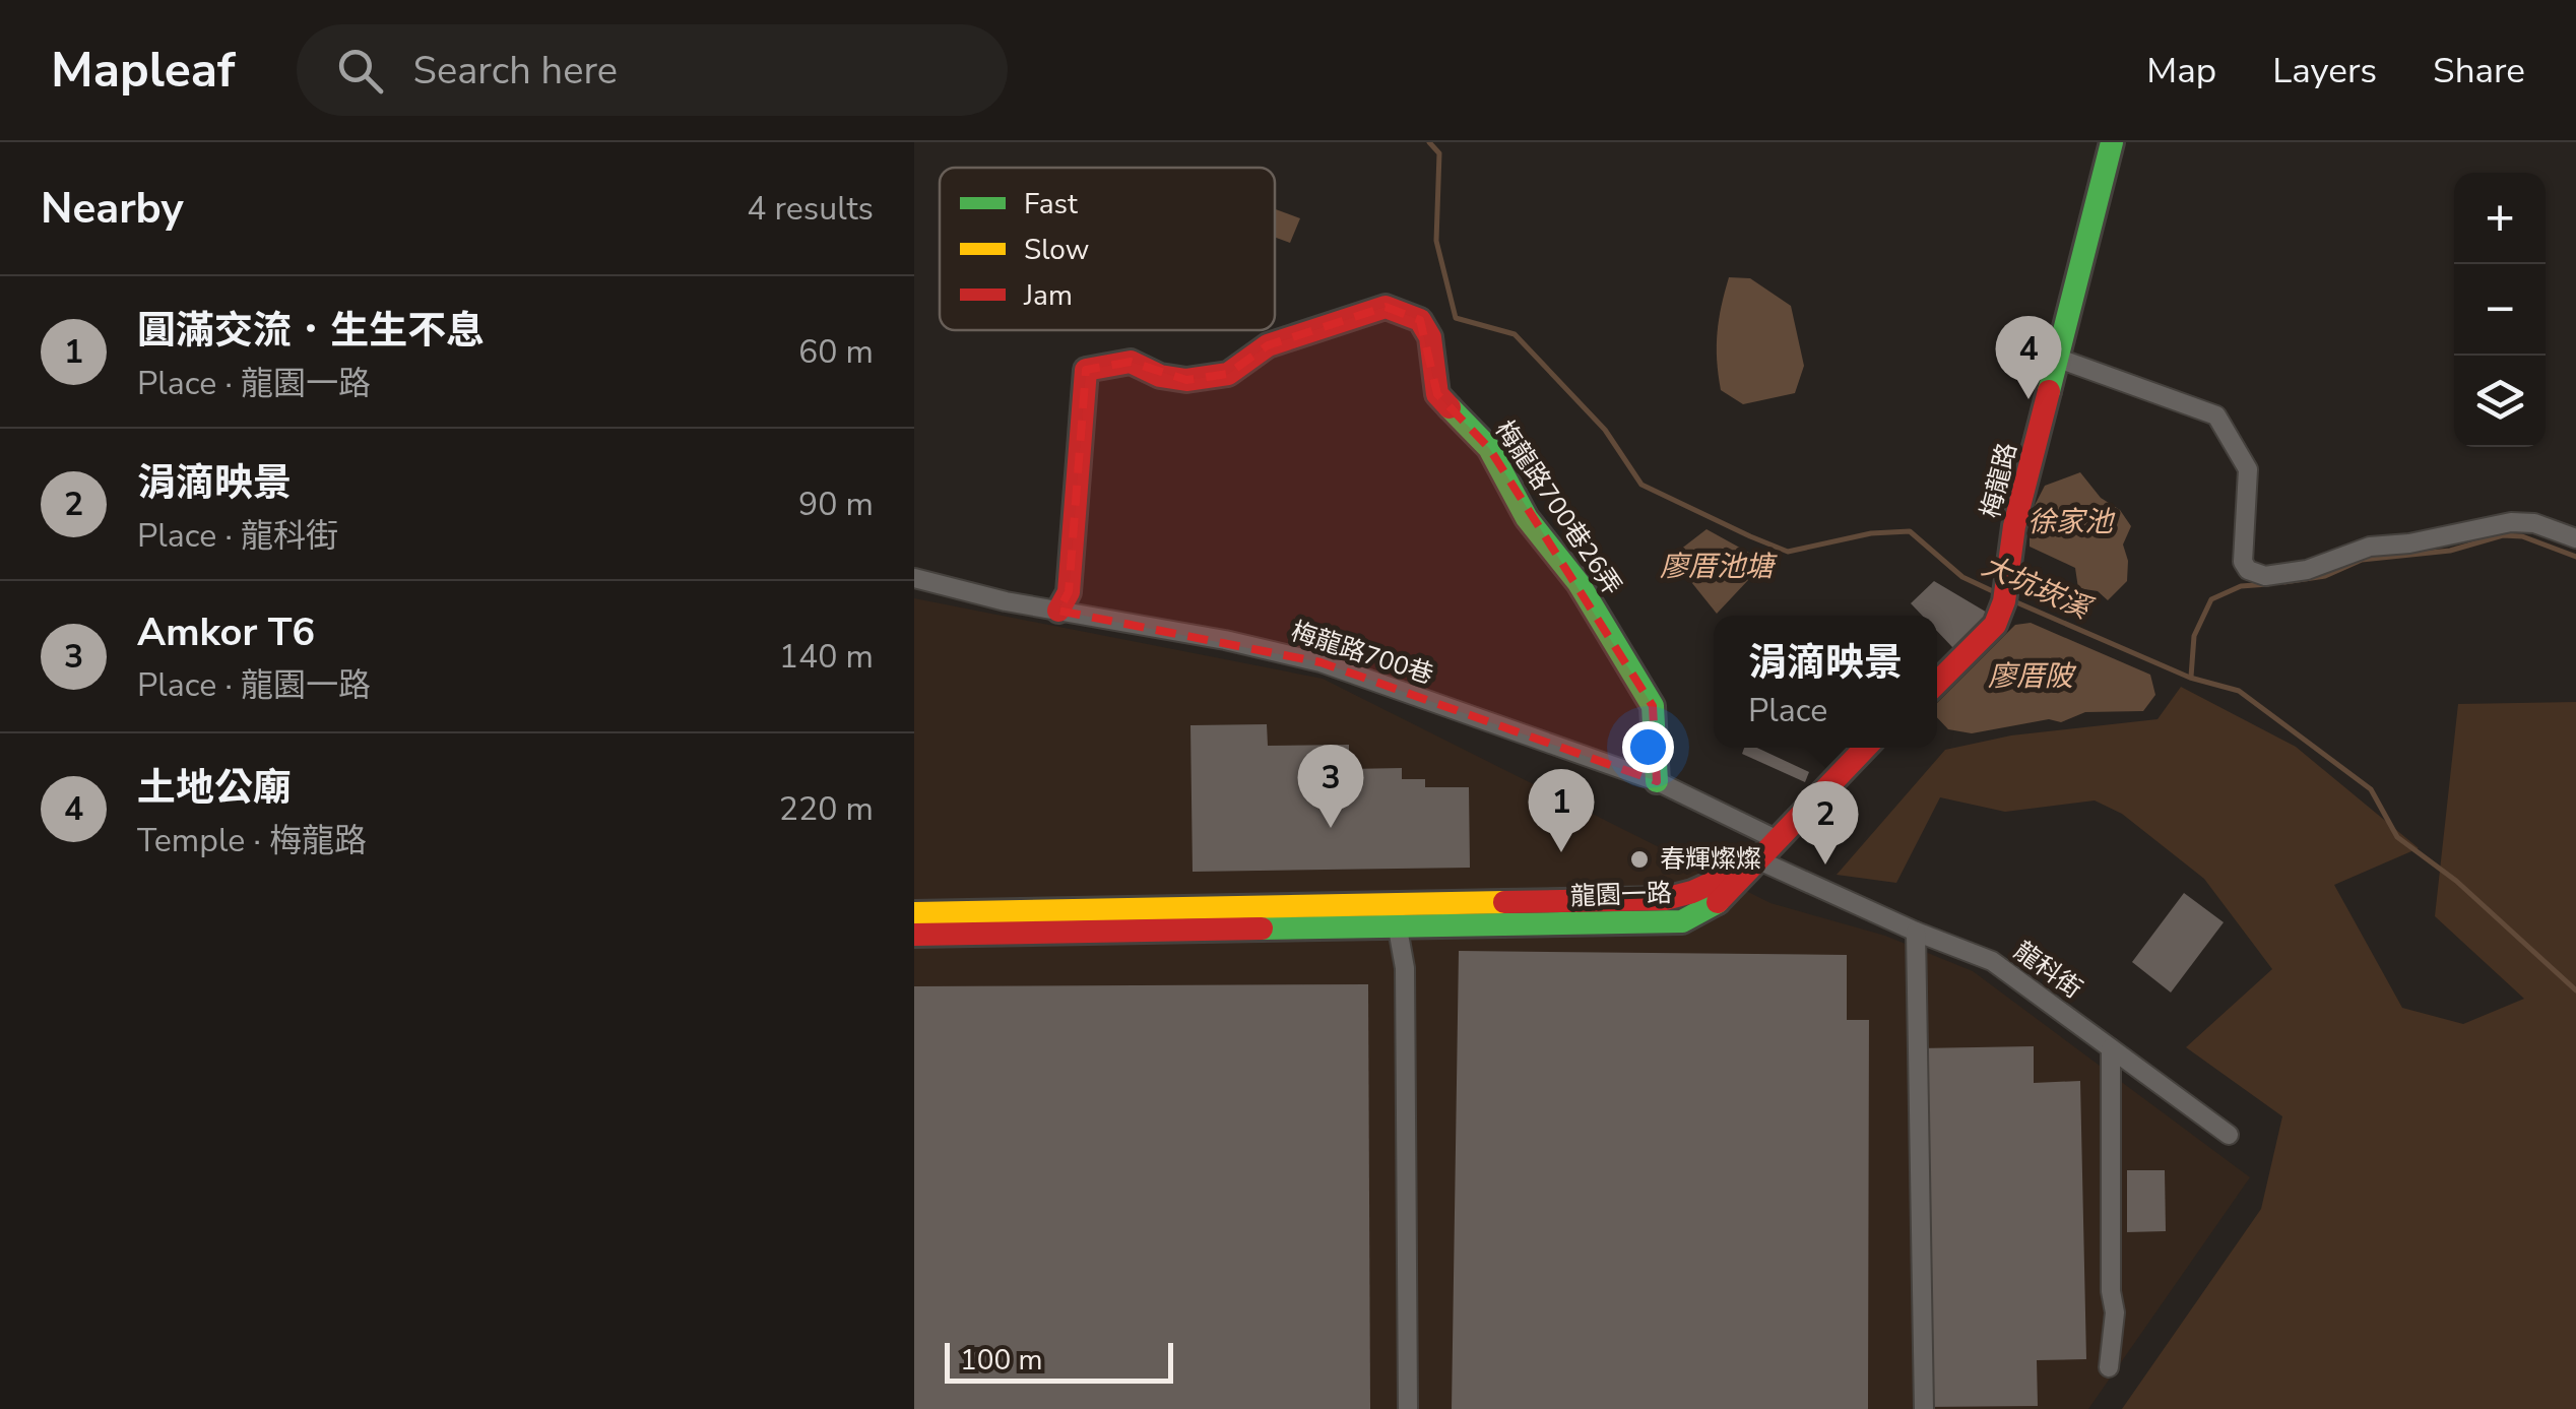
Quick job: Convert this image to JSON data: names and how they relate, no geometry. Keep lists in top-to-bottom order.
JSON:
{
  "streets": {
    "street": [
      "梅龍路",
      "梅龍路700巷26弄",
      "梅龍路700巷",
      "龍園一路",
      "龍科街"
    ]
  },
  "crossings": [
    ["梅龍路700巷26弄", "梅龍路700巷"],
    ["龍園一路", "龍科街"]
  ],
  "water": [
    "徐家池",
    "廖厝池塘",
    "大坑崁溪",
    "廖厝陂"
  ],
  "places": ["春輝燦燦"],
  "legend": ["Fast", "Slow", "Jam"],
  "scale_bar": "100 m",
  "page": {
    "header": "Mapleaf",
    "search": "Search here",
    "nav": ["Map", "Layers", "Share"],
    "heading": ["Nearby", "4 results"],
    "map_buttons": ["+", "−"],
    "list": [
      {
        "mark": "1",
        "name": "圓滿交流．生生不息",
        "note": "Place · 龍園一路",
        "value": "60 m"
      },
      {
        "mark": "2",
        "name": "涓滴映景",
        "note": "Place · 龍科街",
        "value": "90 m"
      },
      {
        "mark": "3",
        "name": "Amkor T6",
        "note": "Place · 龍園一路",
        "value": "140 m"
      },
      {
        "mark": "4",
        "name": "土地公廟",
        "note": "Temple · 梅龍路",
        "value": "220 m"
      }
    ],
    "pins": [
      "4",
      "3",
      "1",
      "2"
    ],
    "popup": ["涓滴映景", "Place"],
    "scale": "100 m"
  }
}
